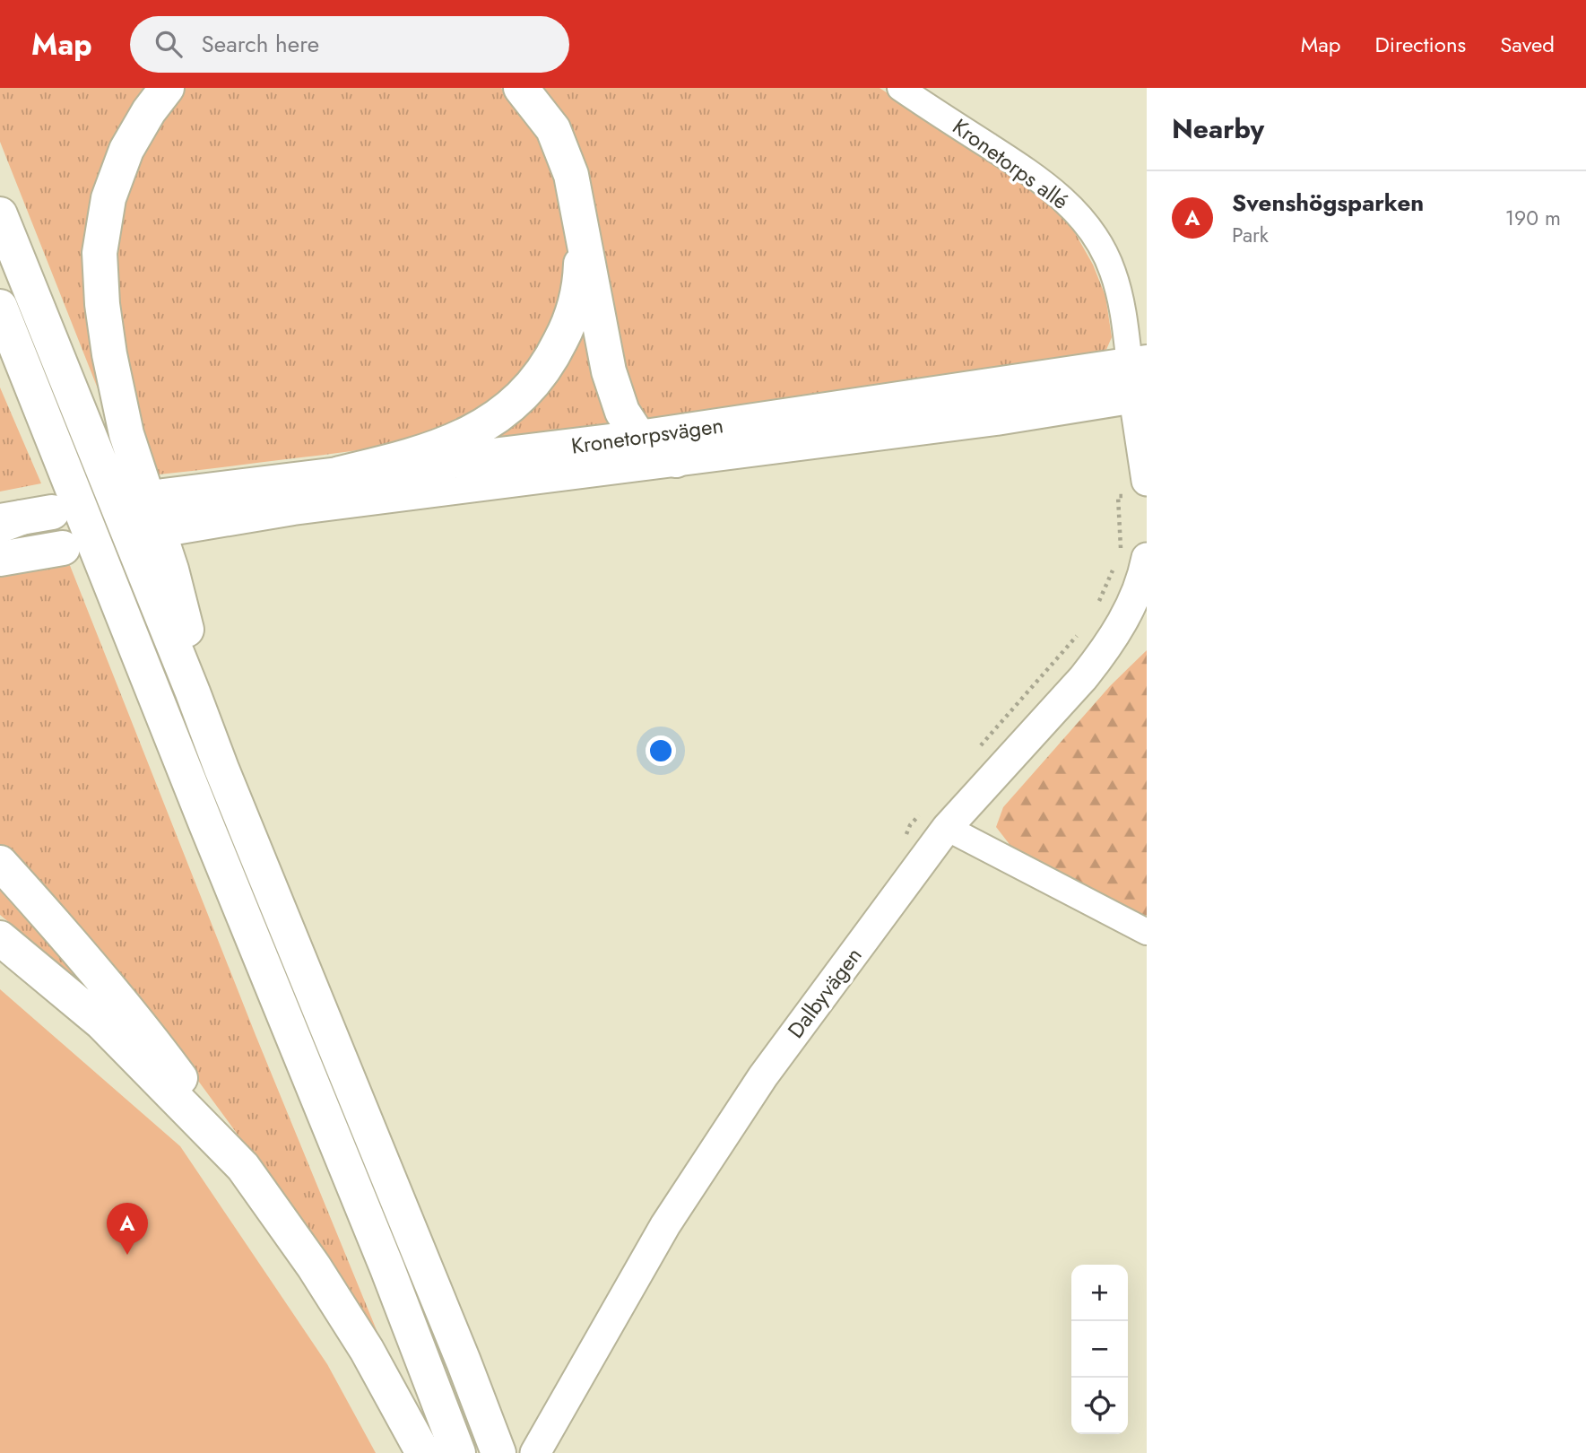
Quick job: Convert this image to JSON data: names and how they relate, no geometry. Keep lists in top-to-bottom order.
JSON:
{
  "streets": {
    "main road": ["Kronetorpsvägen"],
    "street": ["Kronetorps allé", "Dalbyvägen"]
  },
  "crossings": [
    ["Kronetorps allé", "Kronetorpsvägen"]
  ],
  "page": {
    "header": "Map",
    "search": "Search here",
    "nav": ["Map", "Directions", "Saved"],
    "heading": "Nearby",
    "list": [
      {
        "mark": "A",
        "name": "Svenshögsparken",
        "note": "Park",
        "value": "190 m"
      }
    ],
    "pins": "A",
    "map_buttons": ["+", "−"]
  }
}
